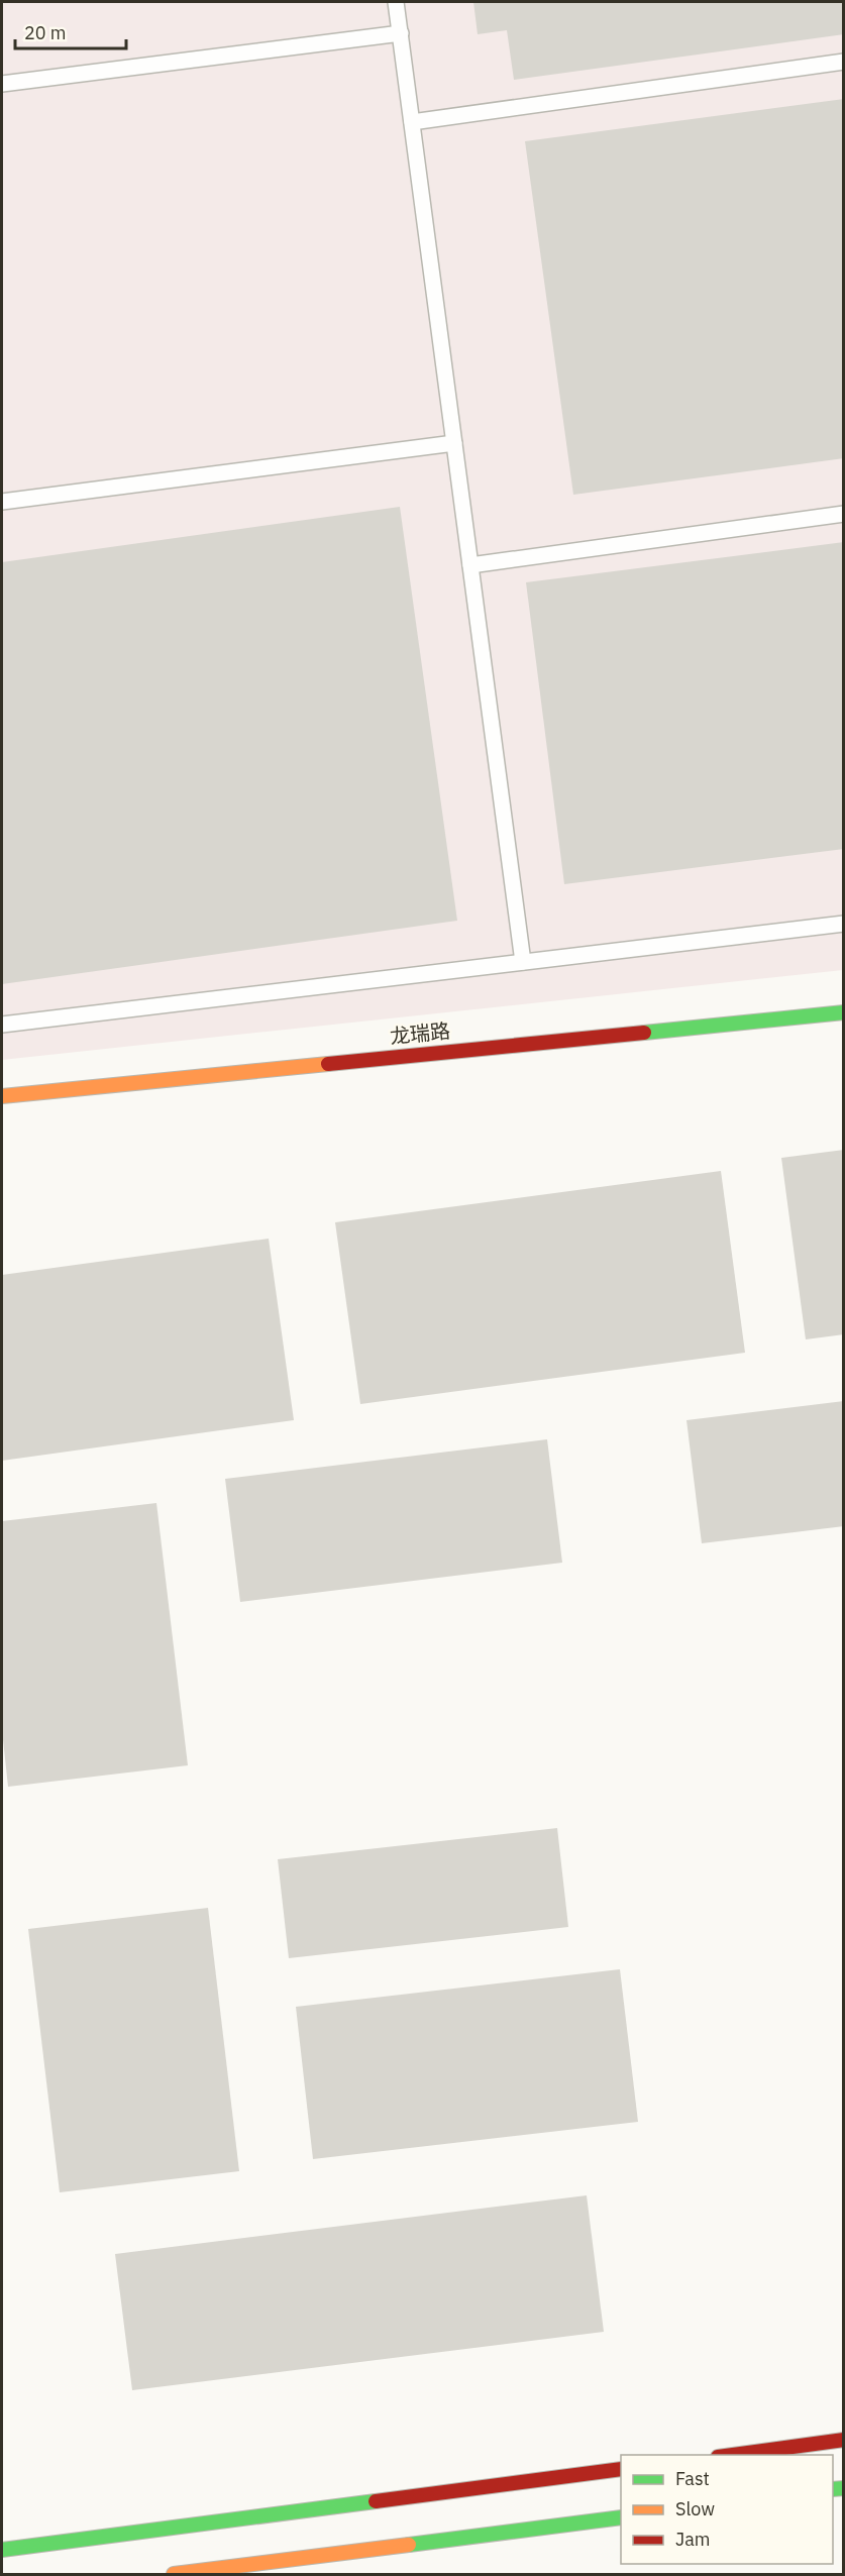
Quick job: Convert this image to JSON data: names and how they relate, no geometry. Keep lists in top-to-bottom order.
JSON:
{
  "streets": {
    "street": ["龙瑞路"]
  },
  "legend": ["Fast", "Slow", "Jam"],
  "scale_bar": "20 m"
}
